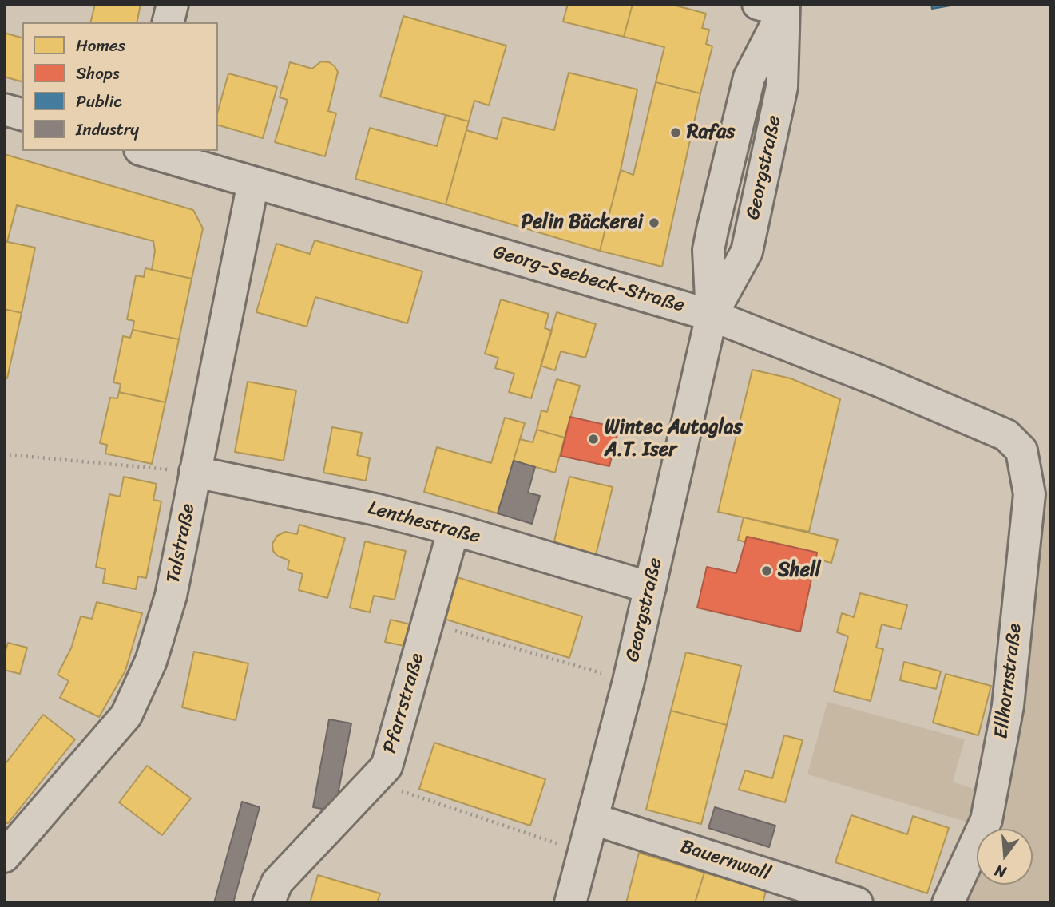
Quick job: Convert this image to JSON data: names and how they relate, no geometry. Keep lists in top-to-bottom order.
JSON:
{
  "streets": {
    "street": [
      "Georgstraße",
      "Georg-Seebeck-Straße",
      "Lenthestraße",
      "Talstraße",
      "Ellhornstraße",
      "Pfarrstraße",
      "Bauernwall"
    ]
  },
  "crossings": [
    ["Georgstraße", "Georg-Seebeck-Straße"],
    ["Georgstraße", "Lenthestraße"],
    ["Georgstraße", "Bauernwall"],
    ["Georg-Seebeck-Straße", "Talstraße"],
    ["Georg-Seebeck-Straße", "Ellhornstraße"],
    ["Lenthestraße", "Talstraße"],
    ["Lenthestraße", "Pfarrstraße"]
  ],
  "places": [
    "Rafas",
    "Pelin Bäckerei",
    "Wintec Autoglas A.T. Iser",
    "Shell"
  ],
  "legend": [
    "Homes",
    "Shops",
    "Public",
    "Industry"
  ],
  "north": "bottom"
}
